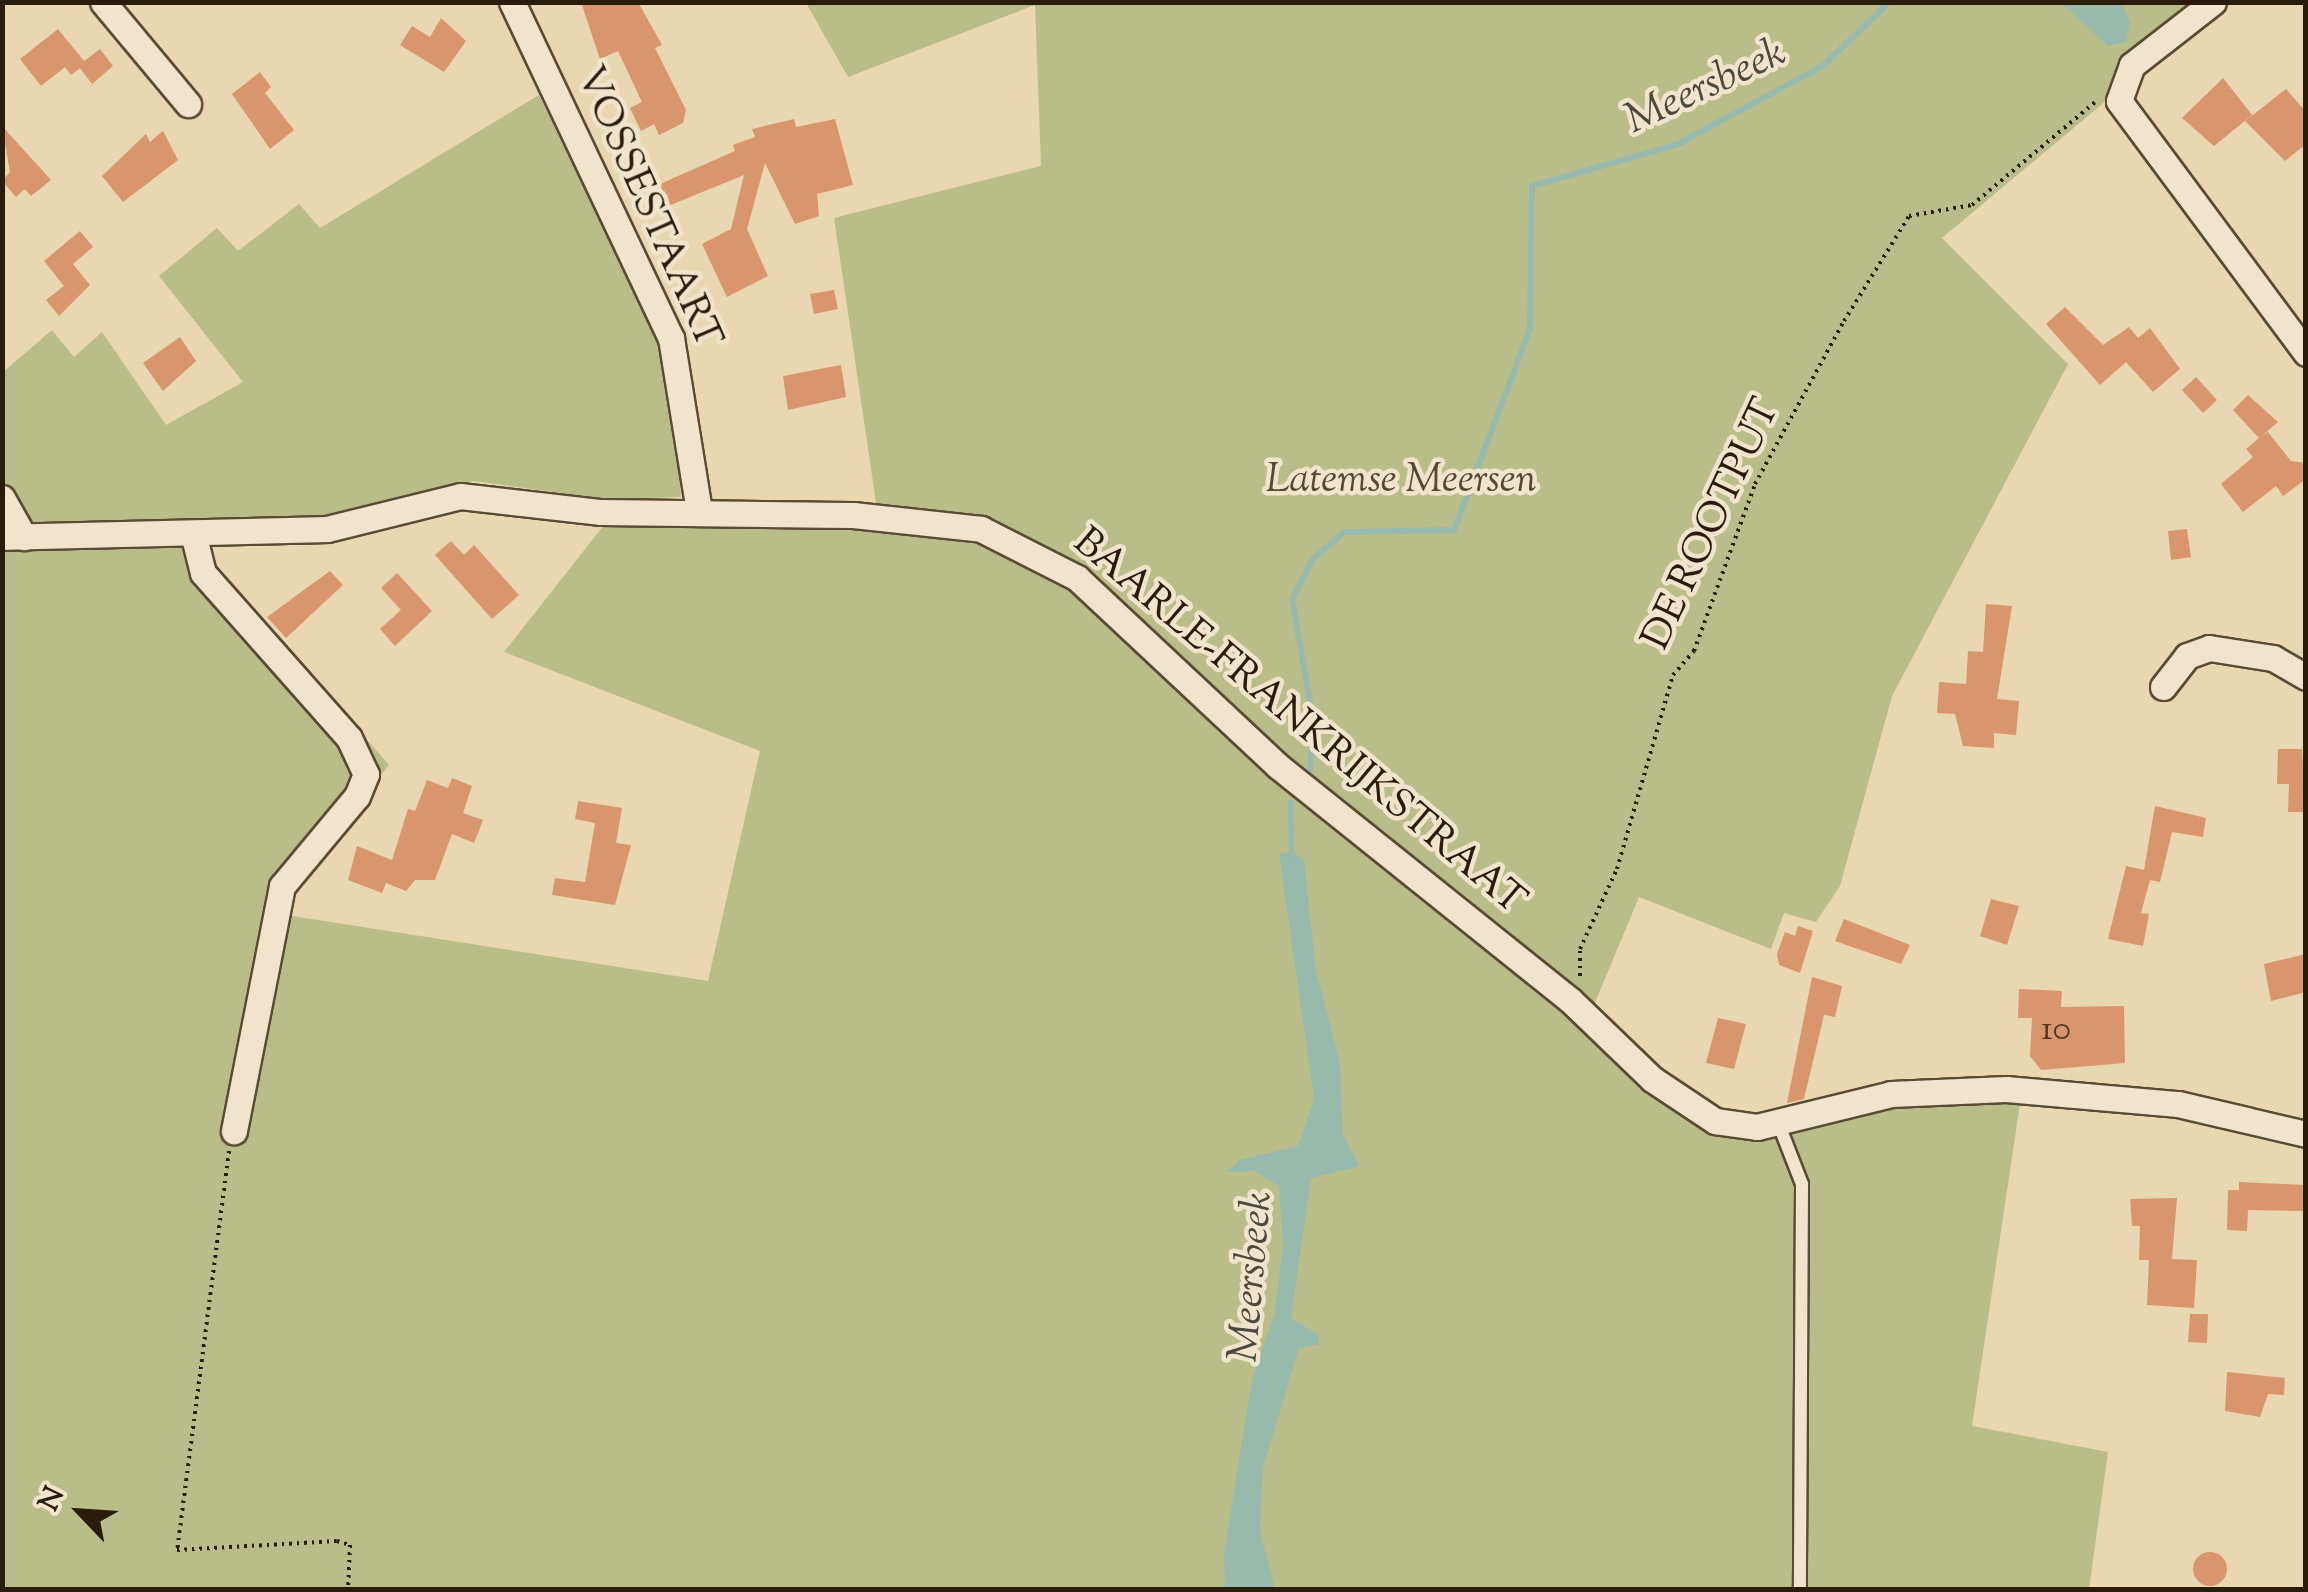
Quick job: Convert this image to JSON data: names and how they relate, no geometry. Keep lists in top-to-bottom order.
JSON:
{
  "streets": {
    "street": ["VOSSESTAART", "BAARLE-FRANKRIJKSTRAAT"],
    "path": ["DE ROOTPUT"]
  },
  "crossings": [
    ["VOSSESTAART", "BAARLE-FRANKRIJKSTRAAT"],
    ["DE ROOTPUT", "BAARLE-FRANKRIJKSTRAAT"]
  ],
  "water": ["Meersbeek"],
  "parks": ["Latemse Meersen"],
  "house_numbers": ["10"],
  "north": "top left"
}
